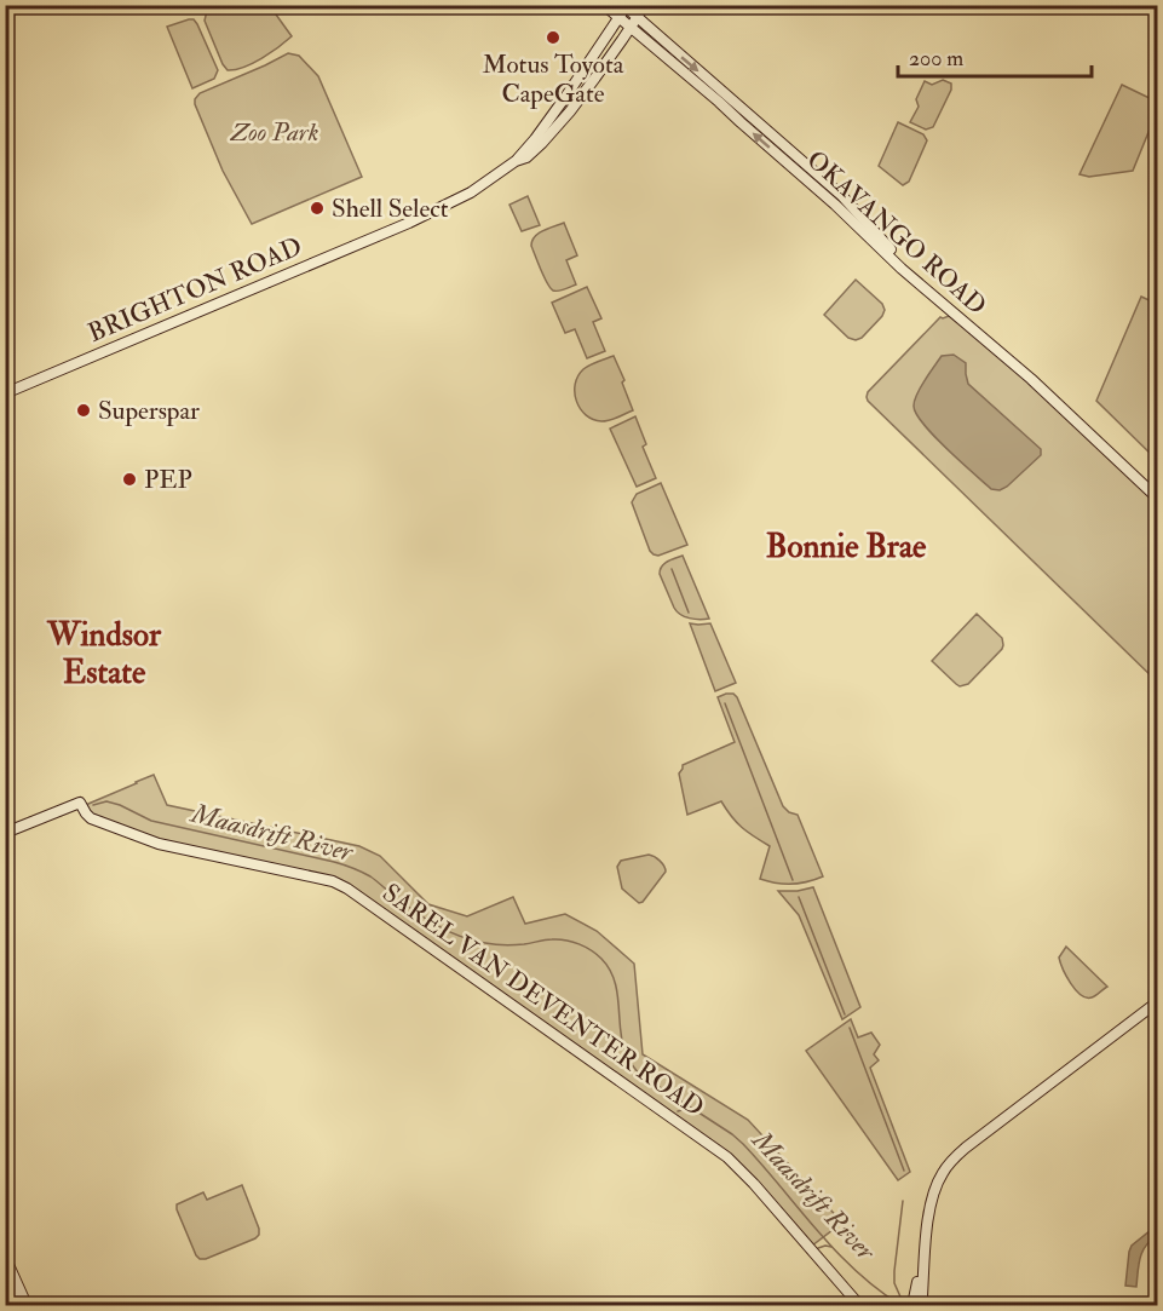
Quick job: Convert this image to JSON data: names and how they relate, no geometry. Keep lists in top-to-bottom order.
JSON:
{
  "streets": {
    "main road": ["OKAVANGO ROAD", "BRIGHTON ROAD", "SAREL VAN DEVENTER ROAD"]
  },
  "crossings": [
    ["OKAVANGO ROAD", "BRIGHTON ROAD"]
  ],
  "districts": ["Bonnie Brae", "Windsor Estate"],
  "water": ["Maasdrift River"],
  "parks": ["Zoo Park"],
  "places": [
    "Motus Toyota CapeGate",
    "Shell Select",
    "Superspar",
    "PEP"
  ],
  "scale_bar": "200 m"
}
